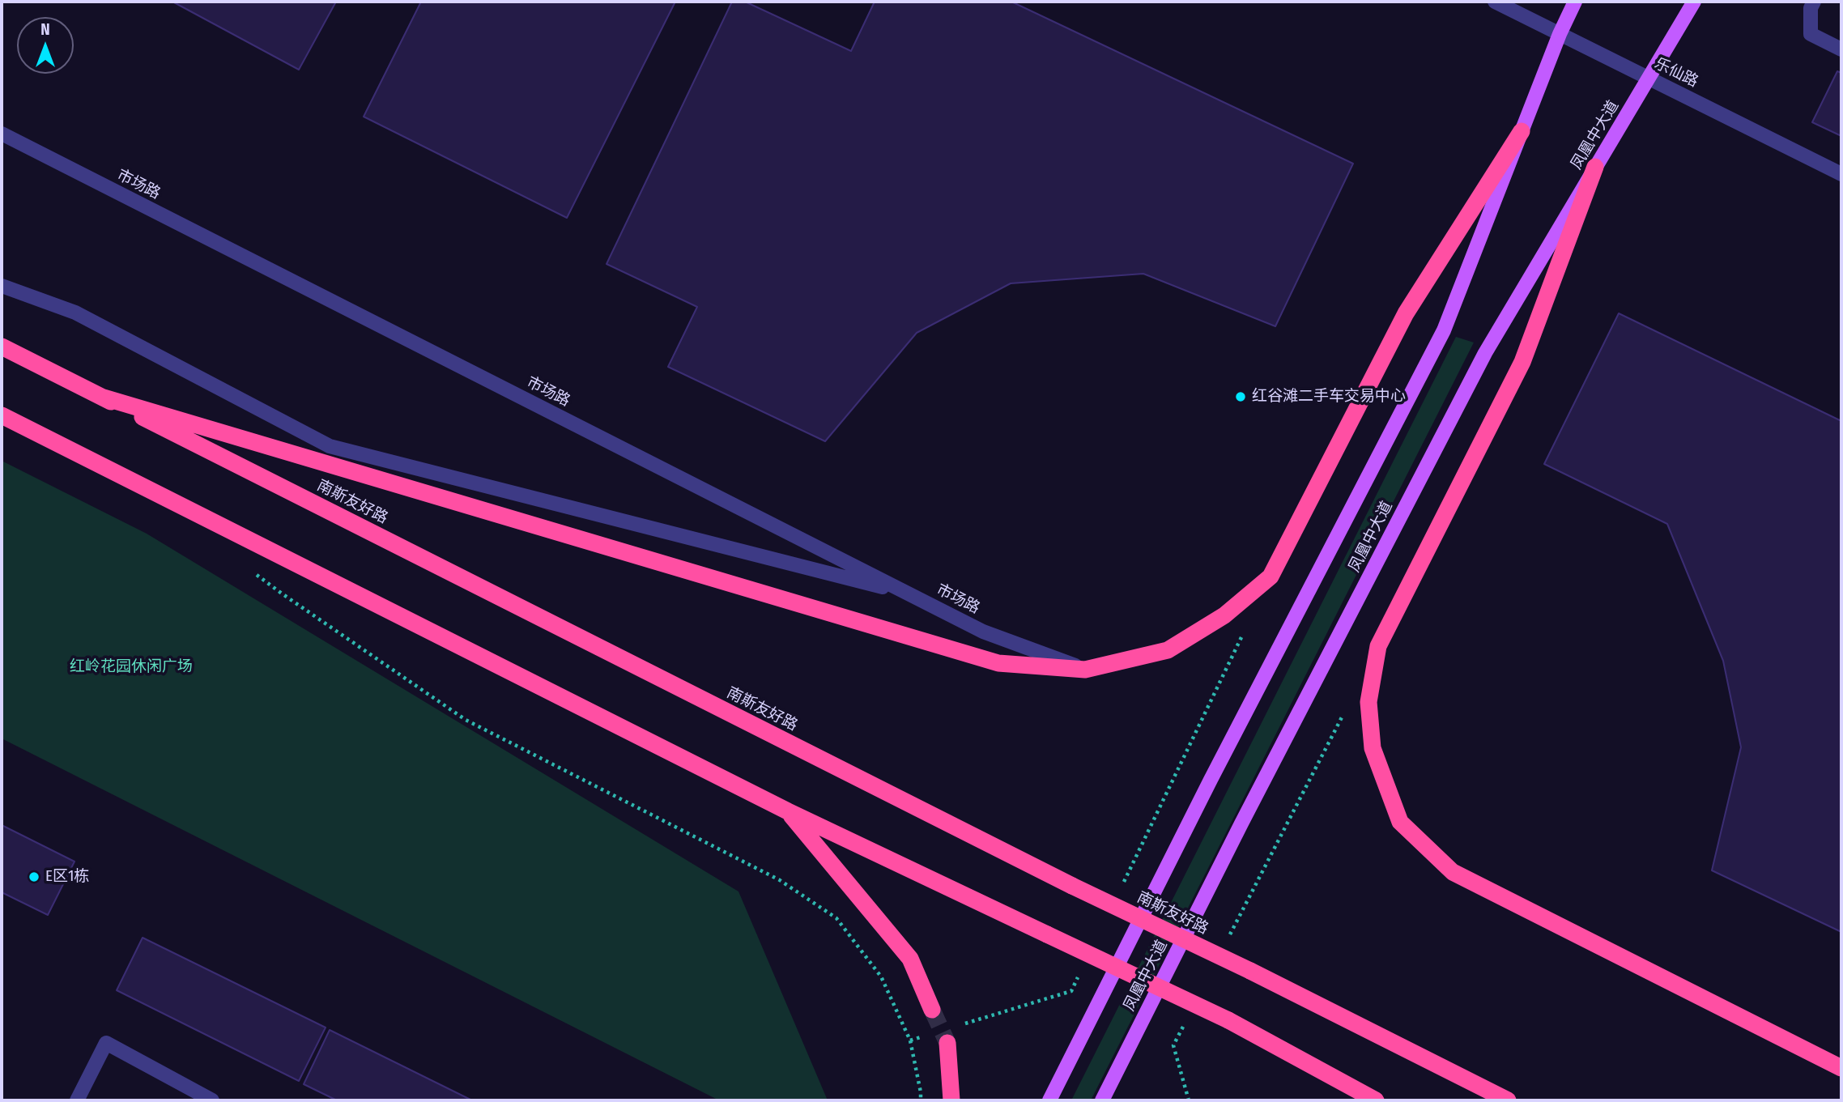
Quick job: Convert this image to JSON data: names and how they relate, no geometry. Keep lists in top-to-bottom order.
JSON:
{
  "streets": {
    "highway": ["南斯友好路"],
    "main road": ["凤凰中大道"],
    "street": ["乐仙路", "市场路"]
  },
  "crossings": [
    ["乐仙路", "凤凰中大道"]
  ],
  "parks": ["红岭花园休闲广场"],
  "places": ["红谷滩二手车交易中心", "E区1栋"],
  "north": "top"
}
